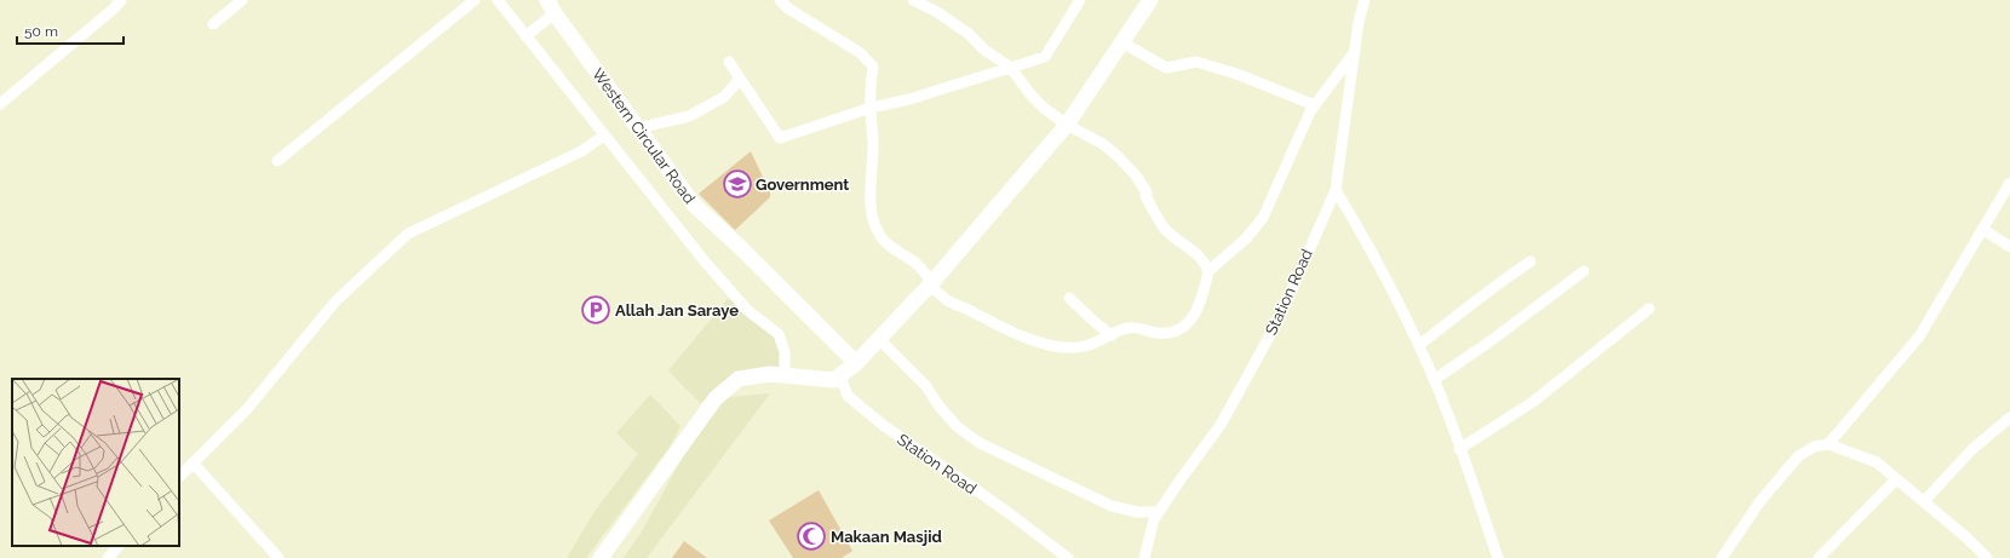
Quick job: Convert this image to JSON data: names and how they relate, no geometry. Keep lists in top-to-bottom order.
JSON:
{
  "streets": {
    "main road": ["Western Circular Road"],
    "street": ["Station Road"]
  },
  "places": {
    "school or university": ["Government"],
    "parking": ["Allah Jan Saraye"],
    "mosque": ["Makaan Masjid"]
  },
  "scale_bar": "50 m"
}
